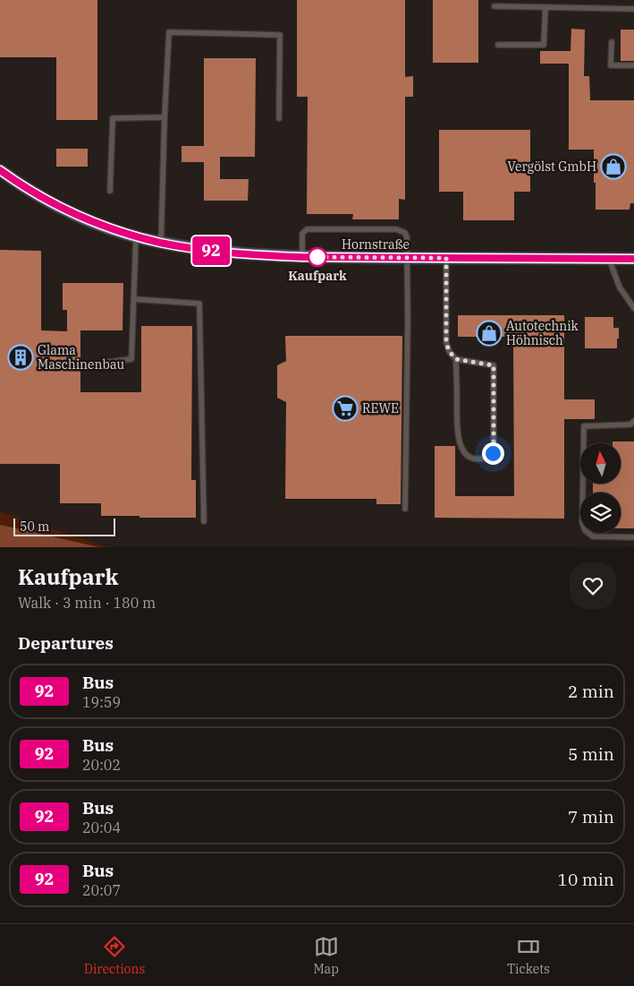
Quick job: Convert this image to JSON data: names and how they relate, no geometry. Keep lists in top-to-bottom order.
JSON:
{
  "streets": {
    "street": ["Hornstraße"]
  },
  "places": {
    "shop": ["Vergölst GmbH", "Autotechnik Höhnisch"],
    "other": ["Kaufpark"],
    "building": ["Glama Maschinenbau"],
    "supermarket": ["REWE"]
  },
  "lines": ["bus line 92"],
  "scale_bar": "50 m",
  "north": "top",
  "page": {
    "on_map": "92",
    "scale": "50 m",
    "heading": [
      ["Kaufpark", "Walk · 3 min · 180 m"],
      "Departures"
    ],
    "list": [
      {
        "mark": "92",
        "name": "Bus",
        "note": "19:59",
        "value": "2 min"
      },
      {
        "mark": "92",
        "name": "Bus",
        "note": "20:02",
        "value": "5 min"
      },
      {
        "mark": "92",
        "name": "Bus",
        "note": "20:04",
        "value": "7 min"
      },
      {
        "mark": "92",
        "name": "Bus",
        "note": "20:07",
        "value": "10 min"
      }
    ],
    "tabs": ["Directions", "Map", "Tickets"]
  }
}
